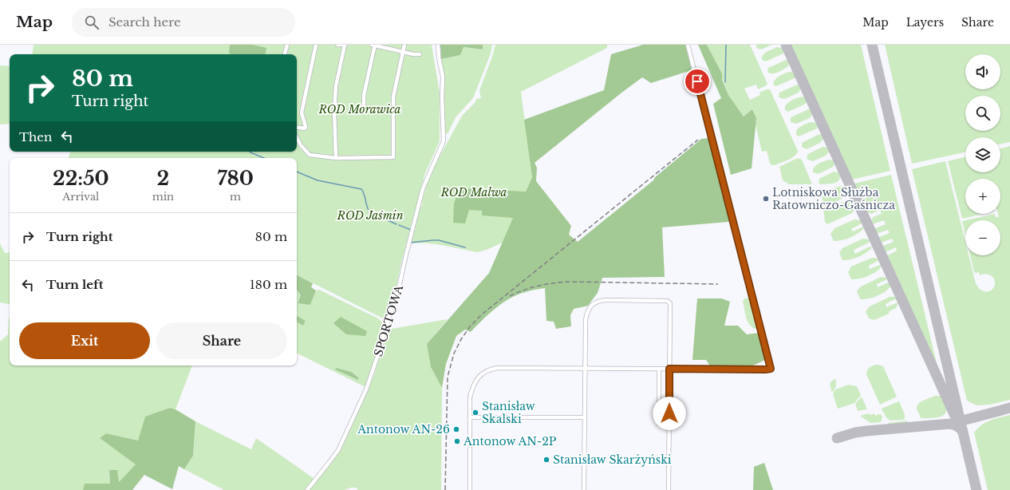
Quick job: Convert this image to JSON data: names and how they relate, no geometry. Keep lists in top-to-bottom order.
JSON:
{
  "streets": {
    "street": ["SPORTOWA"]
  },
  "parks": ["ROD Morawica", "ROD Malwa", "ROD Jaśmin"],
  "places": [
    "Lotniskowa Służba Ratowniczo-Gaśnicza",
    "Stanisław Skalski",
    "Antonow AN-26",
    "Antonow AN-2P",
    "Stanisław Skarżyński"
  ],
  "page": {
    "header": "Map",
    "search": "Search here",
    "nav": ["Map", "Layers", "Share"],
    "map_buttons": ["+", "−"],
    "turn": ["80 m", "Turn right"],
    "then": "Then",
    "eta": [
      "22:50",
      "Arrival",
      "2",
      "min",
      "780",
      "m"
    ],
    "list": [
      {
        "name": "Turn right",
        "value": "80 m"
      },
      {
        "name": "Turn left",
        "value": "180 m"
      }
    ],
    "buttons": ["Exit", "Share"]
  }
}
